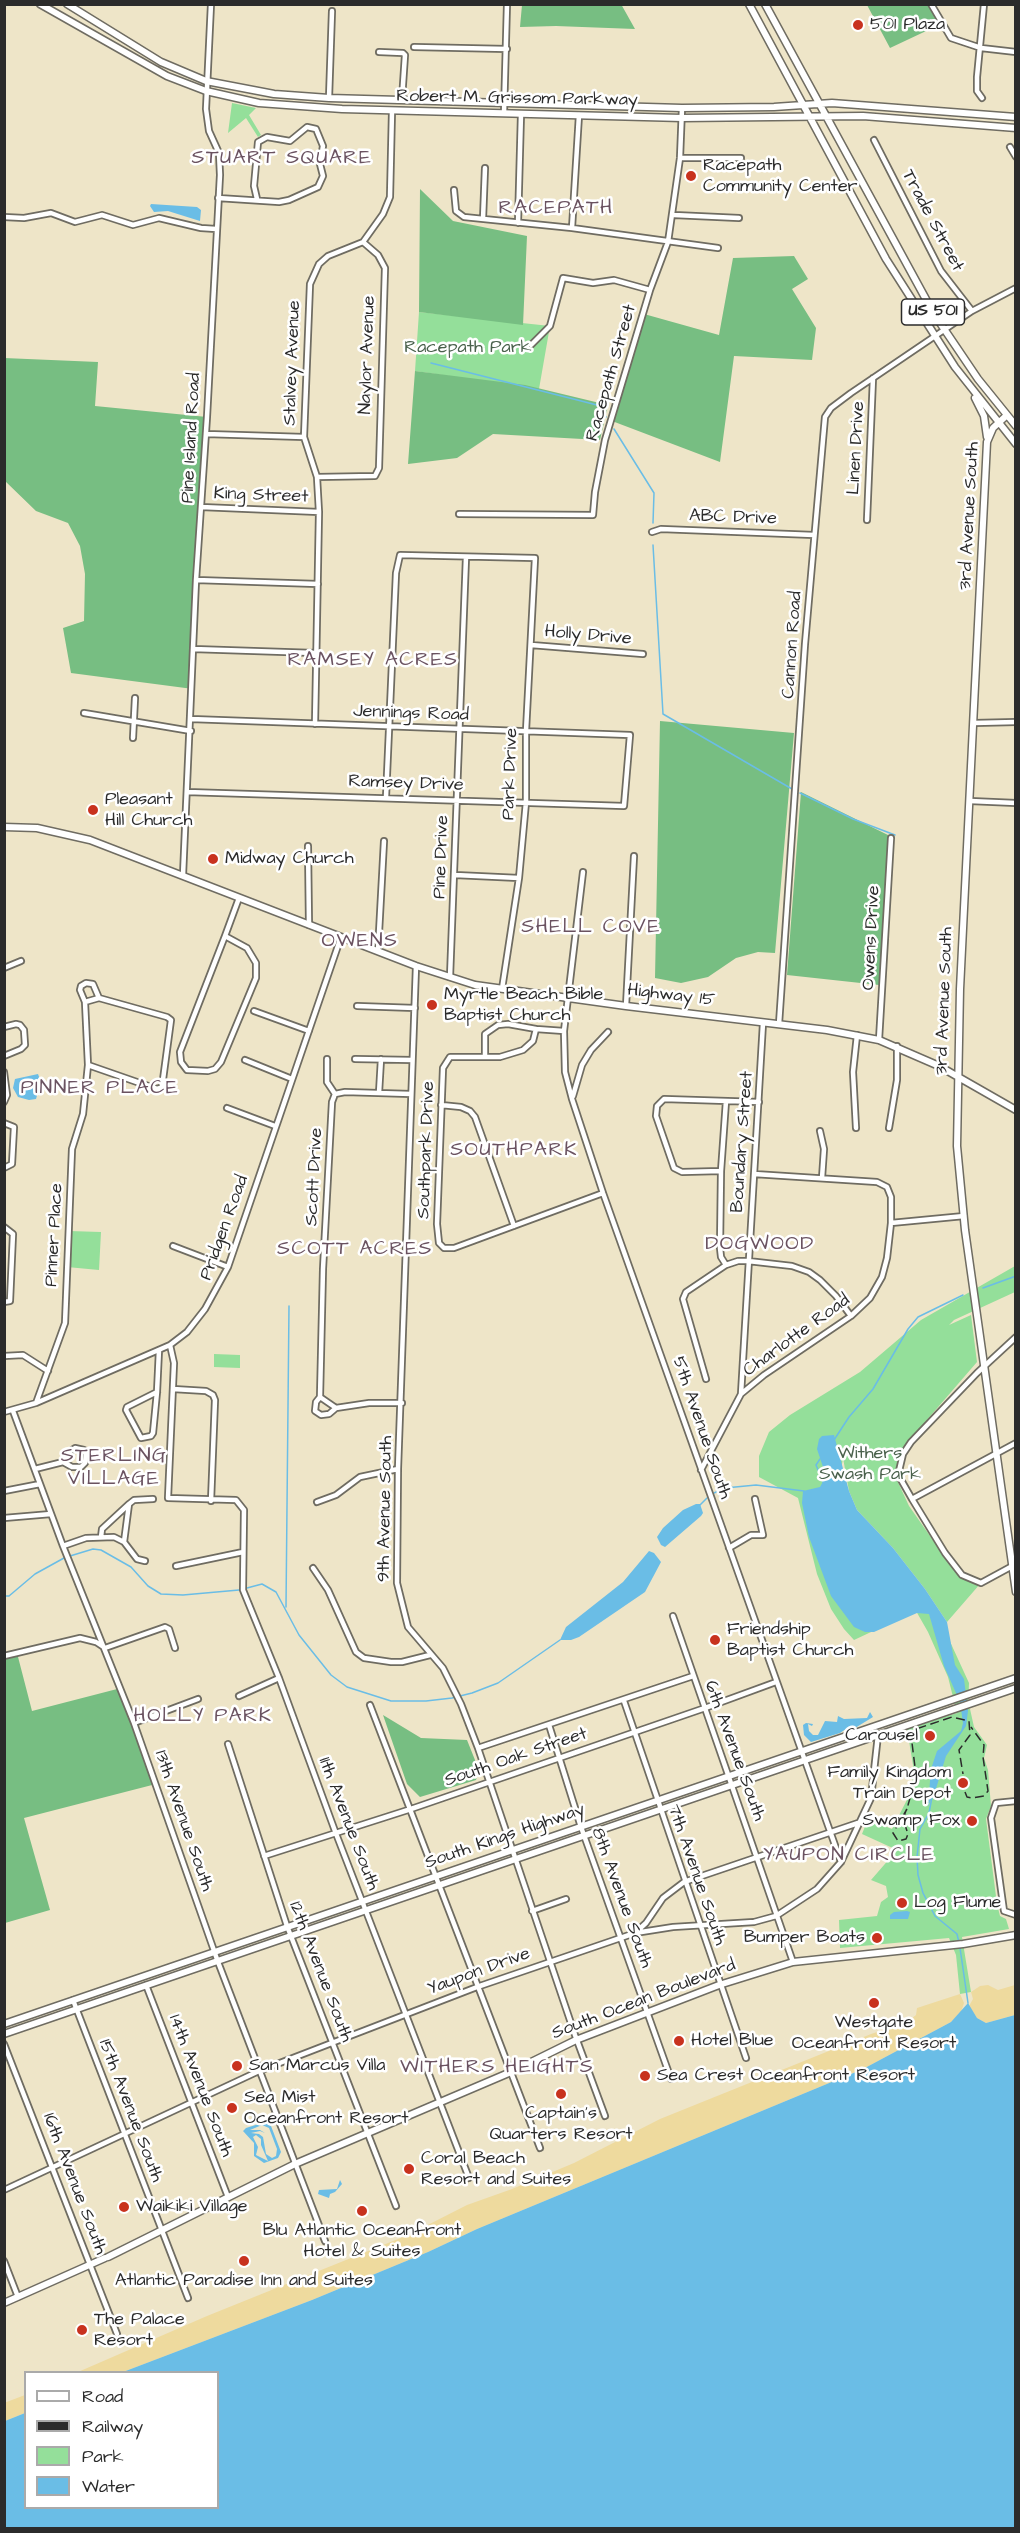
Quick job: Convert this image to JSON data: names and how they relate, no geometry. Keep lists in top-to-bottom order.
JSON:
{
  "streets": {
    "main road": [
      "Robert M. Grissom Parkway",
      "US 501",
      "3rd Avenue South",
      "Highway 15",
      "South Kings Highway",
      "South Ocean Boulevard"
    ],
    "street": [
      "Trade Street",
      "Naylor Avenue",
      "Stalvey Avenue",
      "Racepath Street",
      "Pine Island Road",
      "Linen Drive",
      "King Street",
      "ABC Drive",
      "Holly Drive",
      "Cannon Road",
      "Jennings Road",
      "Park Drive",
      "Ramsey Drive",
      "Pine Drive",
      "Owens Drive",
      "Boundary Street",
      "Southpark Drive",
      "Scott Drive",
      "Pridgen Road",
      "Pinner Place",
      "Charlotte Road",
      "5th Avenue South",
      "9th Avenue South",
      "6th Avenue South",
      "South Oak Street",
      "13th Avenue South",
      "11th Avenue South",
      "7th Avenue South",
      "8th Avenue South",
      "12th Avenue South",
      "Yaupon Drive",
      "14th Avenue South",
      "15th Avenue South",
      "16th Avenue South"
    ]
  },
  "crossings": [
    ["Robert M. Grissom Parkway", "US 501"],
    ["Robert M. Grissom Parkway", "Racepath Street"],
    ["Robert M. Grissom Parkway", "Pine Island Road"],
    ["Trade Street", "Cannon Road"],
    ["US 501", "3rd Avenue South"],
    ["US 501", "Cannon Road"],
    ["Naylor Avenue", "Stalvey Avenue"],
    ["Stalvey Avenue", "King Street"],
    ["Stalvey Avenue", "Jennings Road"],
    ["Pine Island Road", "King Street"],
    ["Pine Island Road", "Jennings Road"],
    ["Pine Island Road", "Ramsey Drive"],
    ["Pine Island Road", "Highway 15"],
    ["Linen Drive", "Cannon Road"],
    ["3rd Avenue South", "Highway 15"],
    ["ABC Drive", "Cannon Road"],
    ["Holly Drive", "Park Drive"],
    ["Cannon Road", "Highway 15"],
    ["Jennings Road", "Park Drive"],
    ["Jennings Road", "Ramsey Drive"],
    ["Jennings Road", "Pine Drive"],
    ["Park Drive", "Ramsey Drive"],
    ["Park Drive", "Pine Drive"],
    ["Park Drive", "Highway 15"],
    ["Ramsey Drive", "Pine Drive"],
    ["Pine Drive", "Highway 15"],
    ["Owens Drive", "Highway 15"],
    ["Highway 15", "Boundary Street"],
    ["Highway 15", "Pridgen Road"],
    ["Highway 15", "5th Avenue South"],
    ["Highway 15", "9th Avenue South"],
    ["Boundary Street", "Charlotte Road"],
    ["Boundary Street", "5th Avenue South"],
    ["Southpark Drive", "5th Avenue South"],
    ["Pridgen Road", "Pinner Place"],
    ["Pridgen Road", "13th Avenue South"],
    ["5th Avenue South", "South Oak Street"],
    ["5th Avenue South", "South Kings Highway"],
    ["5th Avenue South", "Yaupon Drive"],
    ["9th Avenue South", "South Oak Street"],
    ["9th Avenue South", "South Kings Highway"],
    ["9th Avenue South", "Yaupon Drive"],
    ["9th Avenue South", "South Ocean Boulevard"],
    ["6th Avenue South", "South Oak Street"],
    ["6th Avenue South", "South Kings Highway"],
    ["6th Avenue South", "Yaupon Drive"],
    ["6th Avenue South", "South Ocean Boulevard"],
    ["South Oak Street", "11th Avenue South"],
    ["South Oak Street", "7th Avenue South"],
    ["South Oak Street", "8th Avenue South"],
    ["South Oak Street", "12th Avenue South"],
    ["13th Avenue South", "South Kings Highway"],
    ["13th Avenue South", "Yaupon Drive"],
    ["13th Avenue South", "South Ocean Boulevard"],
    ["11th Avenue South", "South Kings Highway"],
    ["11th Avenue South", "Yaupon Drive"],
    ["11th Avenue South", "South Ocean Boulevard"],
    ["South Kings Highway", "7th Avenue South"],
    ["South Kings Highway", "8th Avenue South"],
    ["South Kings Highway", "12th Avenue South"],
    ["South Kings Highway", "Yaupon Drive"],
    ["South Kings Highway", "14th Avenue South"],
    ["South Kings Highway", "15th Avenue South"],
    ["7th Avenue South", "Yaupon Drive"],
    ["7th Avenue South", "South Ocean Boulevard"],
    ["8th Avenue South", "Yaupon Drive"],
    ["8th Avenue South", "South Ocean Boulevard"],
    ["12th Avenue South", "Yaupon Drive"],
    ["12th Avenue South", "South Ocean Boulevard"],
    ["Yaupon Drive", "14th Avenue South"],
    ["Yaupon Drive", "15th Avenue South"],
    ["Yaupon Drive", "16th Avenue South"],
    ["South Ocean Boulevard", "14th Avenue South"],
    ["South Ocean Boulevard", "15th Avenue South"],
    ["South Ocean Boulevard", "16th Avenue South"]
  ],
  "districts": [
    "STUART SQUARE",
    "RACEPATH",
    "RAMSEY ACRES",
    "SHELL COVE",
    "OWENS",
    "PINNER PLACE",
    "SOUTHPARK",
    "DOGWOOD",
    "SCOTT ACRES",
    "STERLING VILLAGE",
    "HOLLY PARK",
    "YAUPON CIRCLE",
    "WITHERS HEIGHTS"
  ],
  "parks": ["Racepath Park", "Withers Swash Park"],
  "places": [
    "501 Plaza",
    "Racepath Community Center",
    "Pleasant Hill Church",
    "Midway Church",
    "Myrtle Beach Bible Baptist Church",
    "Friendship Baptist Church",
    "Carousel",
    "Family Kingdom Train Depot",
    "Swamp Fox",
    "Log Flume",
    "Bumper Boats",
    "Westgate Oceanfront Resort",
    "Hotel Blue",
    "San Marcus Villa",
    "Sea Crest Oceanfront Resort",
    "Captain's Quarters Resort",
    "Sea Mist Oceanfront Resort",
    "Coral Beach Resort and Suites",
    "Waikiki Village",
    "Blu Atlantic Oceanfront Hotel & Suites",
    "Atlantic Paradise Inn and Suites",
    "The Palace Resort"
  ],
  "legend": [
    "Road",
    "Railway",
    "Park",
    "Water"
  ]
}
